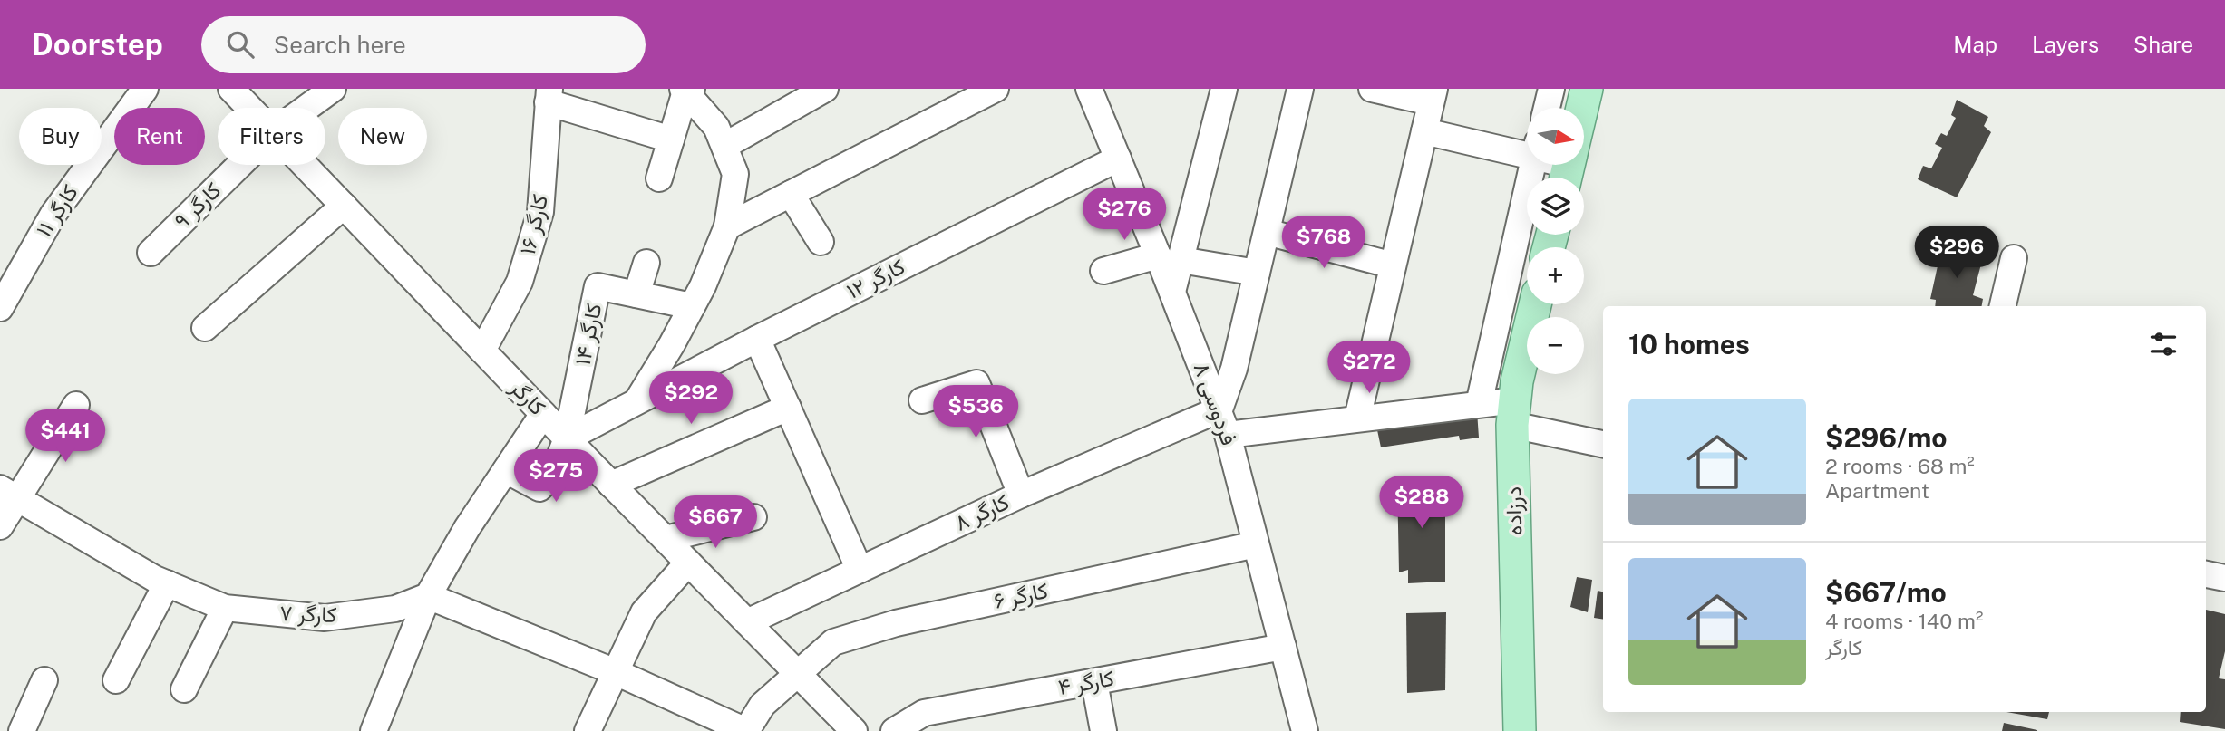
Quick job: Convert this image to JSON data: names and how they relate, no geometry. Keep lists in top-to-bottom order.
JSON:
{
  "streets": {
    "main road": ["درزاده"],
    "street": [
      "کارگر ۹",
      "کارگر ۱۱",
      "کارگر ۱۶",
      "کارگر ۱۲",
      "کارگر ۱۴",
      "کارگر",
      "فردوسی ۸",
      "کارگر ۸",
      "کارگر ۶",
      "کارگر ۷",
      "کارگر ۴"
    ]
  },
  "crossings": [
    ["کارگر ۱۶", "کارگر"],
    ["کارگر ۱۲", "کارگر ۱۴"],
    ["کارگر ۱۲", "کارگر"],
    ["کارگر ۱۲", "فردوسی ۸"],
    ["کارگر ۱۴", "کارگر"],
    ["کارگر", "کارگر ۸"],
    ["کارگر", "کارگر ۶"],
    ["فردوسی ۸", "کارگر ۸"],
    ["فردوسی ۸", "کارگر ۶"],
    ["فردوسی ۸", "کارگر ۴"]
  ],
  "north": "right",
  "page": {
    "header": "Doorstep",
    "search": "Search here",
    "nav": ["Map", "Layers", "Share"],
    "map_buttons": ["+", "−"],
    "chip": [
      "Buy",
      "Rent",
      "Filters",
      "New"
    ],
    "price": [
      "$276",
      "$768",
      "$296",
      "$272",
      "$292",
      "$536",
      "$441",
      "$275",
      "$288",
      "$667"
    ],
    "heading": "10 homes",
    "list": [
      {
        "name": "$296/mo",
        "note": "2 rooms · 68 m² · Apartment"
      },
      {
        "name": "$667/mo",
        "note": "4 rooms · 140 m² · کارگر"
      }
    ]
  }
}
